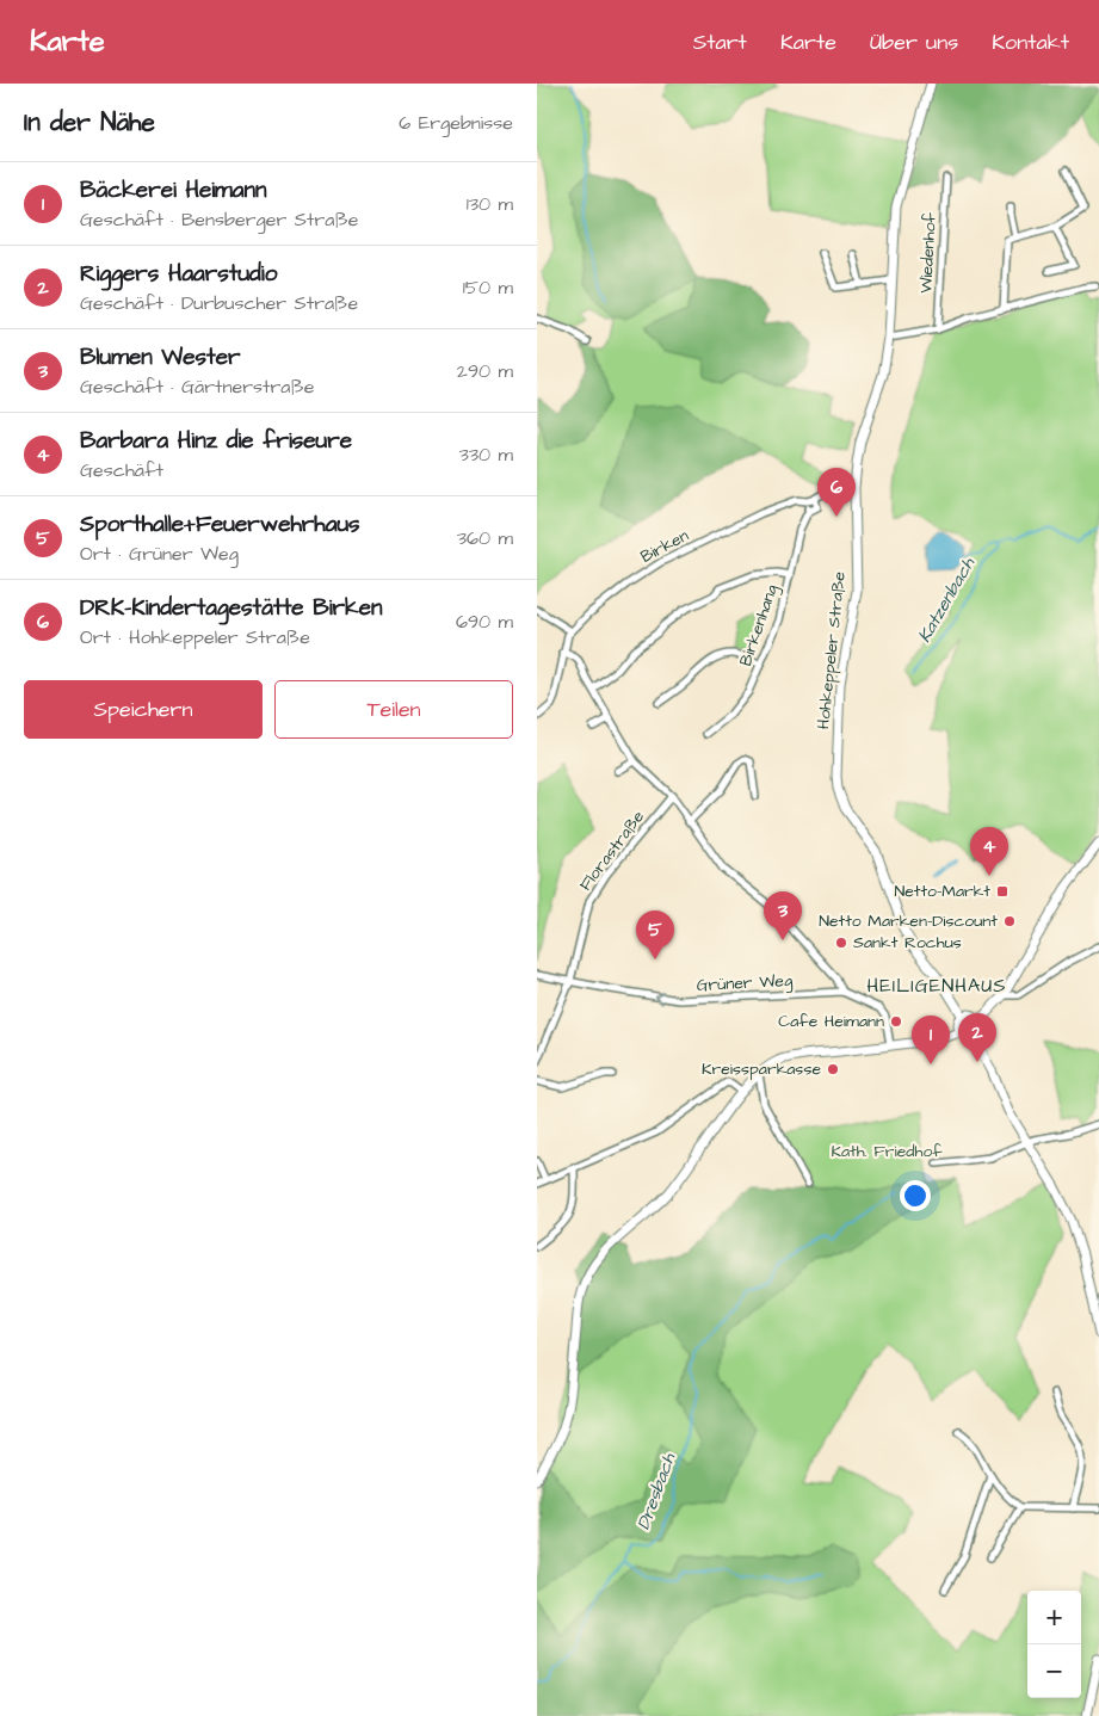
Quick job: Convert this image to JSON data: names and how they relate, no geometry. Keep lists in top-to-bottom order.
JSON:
{
  "streets": {
    "main road": ["Hohkeppeler Straße"],
    "street": [
      "Wiedenhof",
      "Birken",
      "Birkenhang",
      "Florastraße",
      "Grüner Weg"
    ]
  },
  "crossings": [
    ["Birken", "Hohkeppeler Straße"],
    ["Florastraße", "Grüner Weg"]
  ],
  "one_way": ["Grüner Weg"],
  "districts": ["HEILIGENHAUS"],
  "water": ["Katzenbach", "Dresbach"],
  "parks": ["Kath. Friedhof"],
  "places": {
    "transit": ["Netto-Markt"],
    "other": [
      "Netto Marken-Discount",
      "Sankt Rochus",
      "Cafe Heimann",
      "Kreissparkasse"
    ]
  },
  "page": {
    "header": "Karte",
    "nav": [
      "Start",
      "Karte",
      "Über uns",
      "Kontakt"
    ],
    "heading": ["In der Nähe", "6 Ergebnisse"],
    "list": [
      {
        "mark": "1",
        "name": "Bäckerei Heimann",
        "note": "Geschäft · Bensberger Straße",
        "value": "130 m"
      },
      {
        "mark": "2",
        "name": "Riggers Haarstudio",
        "note": "Geschäft · Durbuscher Straße",
        "value": "150 m"
      },
      {
        "mark": "3",
        "name": "Blumen Wester",
        "note": "Geschäft · Gärtnerstraße",
        "value": "290 m"
      },
      {
        "mark": "4",
        "name": "Barbara Hinz die friseure",
        "note": "Geschäft",
        "value": "330 m"
      },
      {
        "mark": "5",
        "name": "Sporthalle+Feuerwehrhaus",
        "note": "Ort · Grüner Weg",
        "value": "360 m"
      },
      {
        "mark": "6",
        "name": "DRK-Kindertagestätte Birken",
        "note": "Ort · Hohkeppeler Straße",
        "value": "690 m"
      }
    ],
    "pins": [
      "6",
      "4",
      "3",
      "5",
      "2",
      "1"
    ],
    "buttons": ["Speichern", "Teilen"],
    "map_buttons": ["+", "−"]
  }
}
